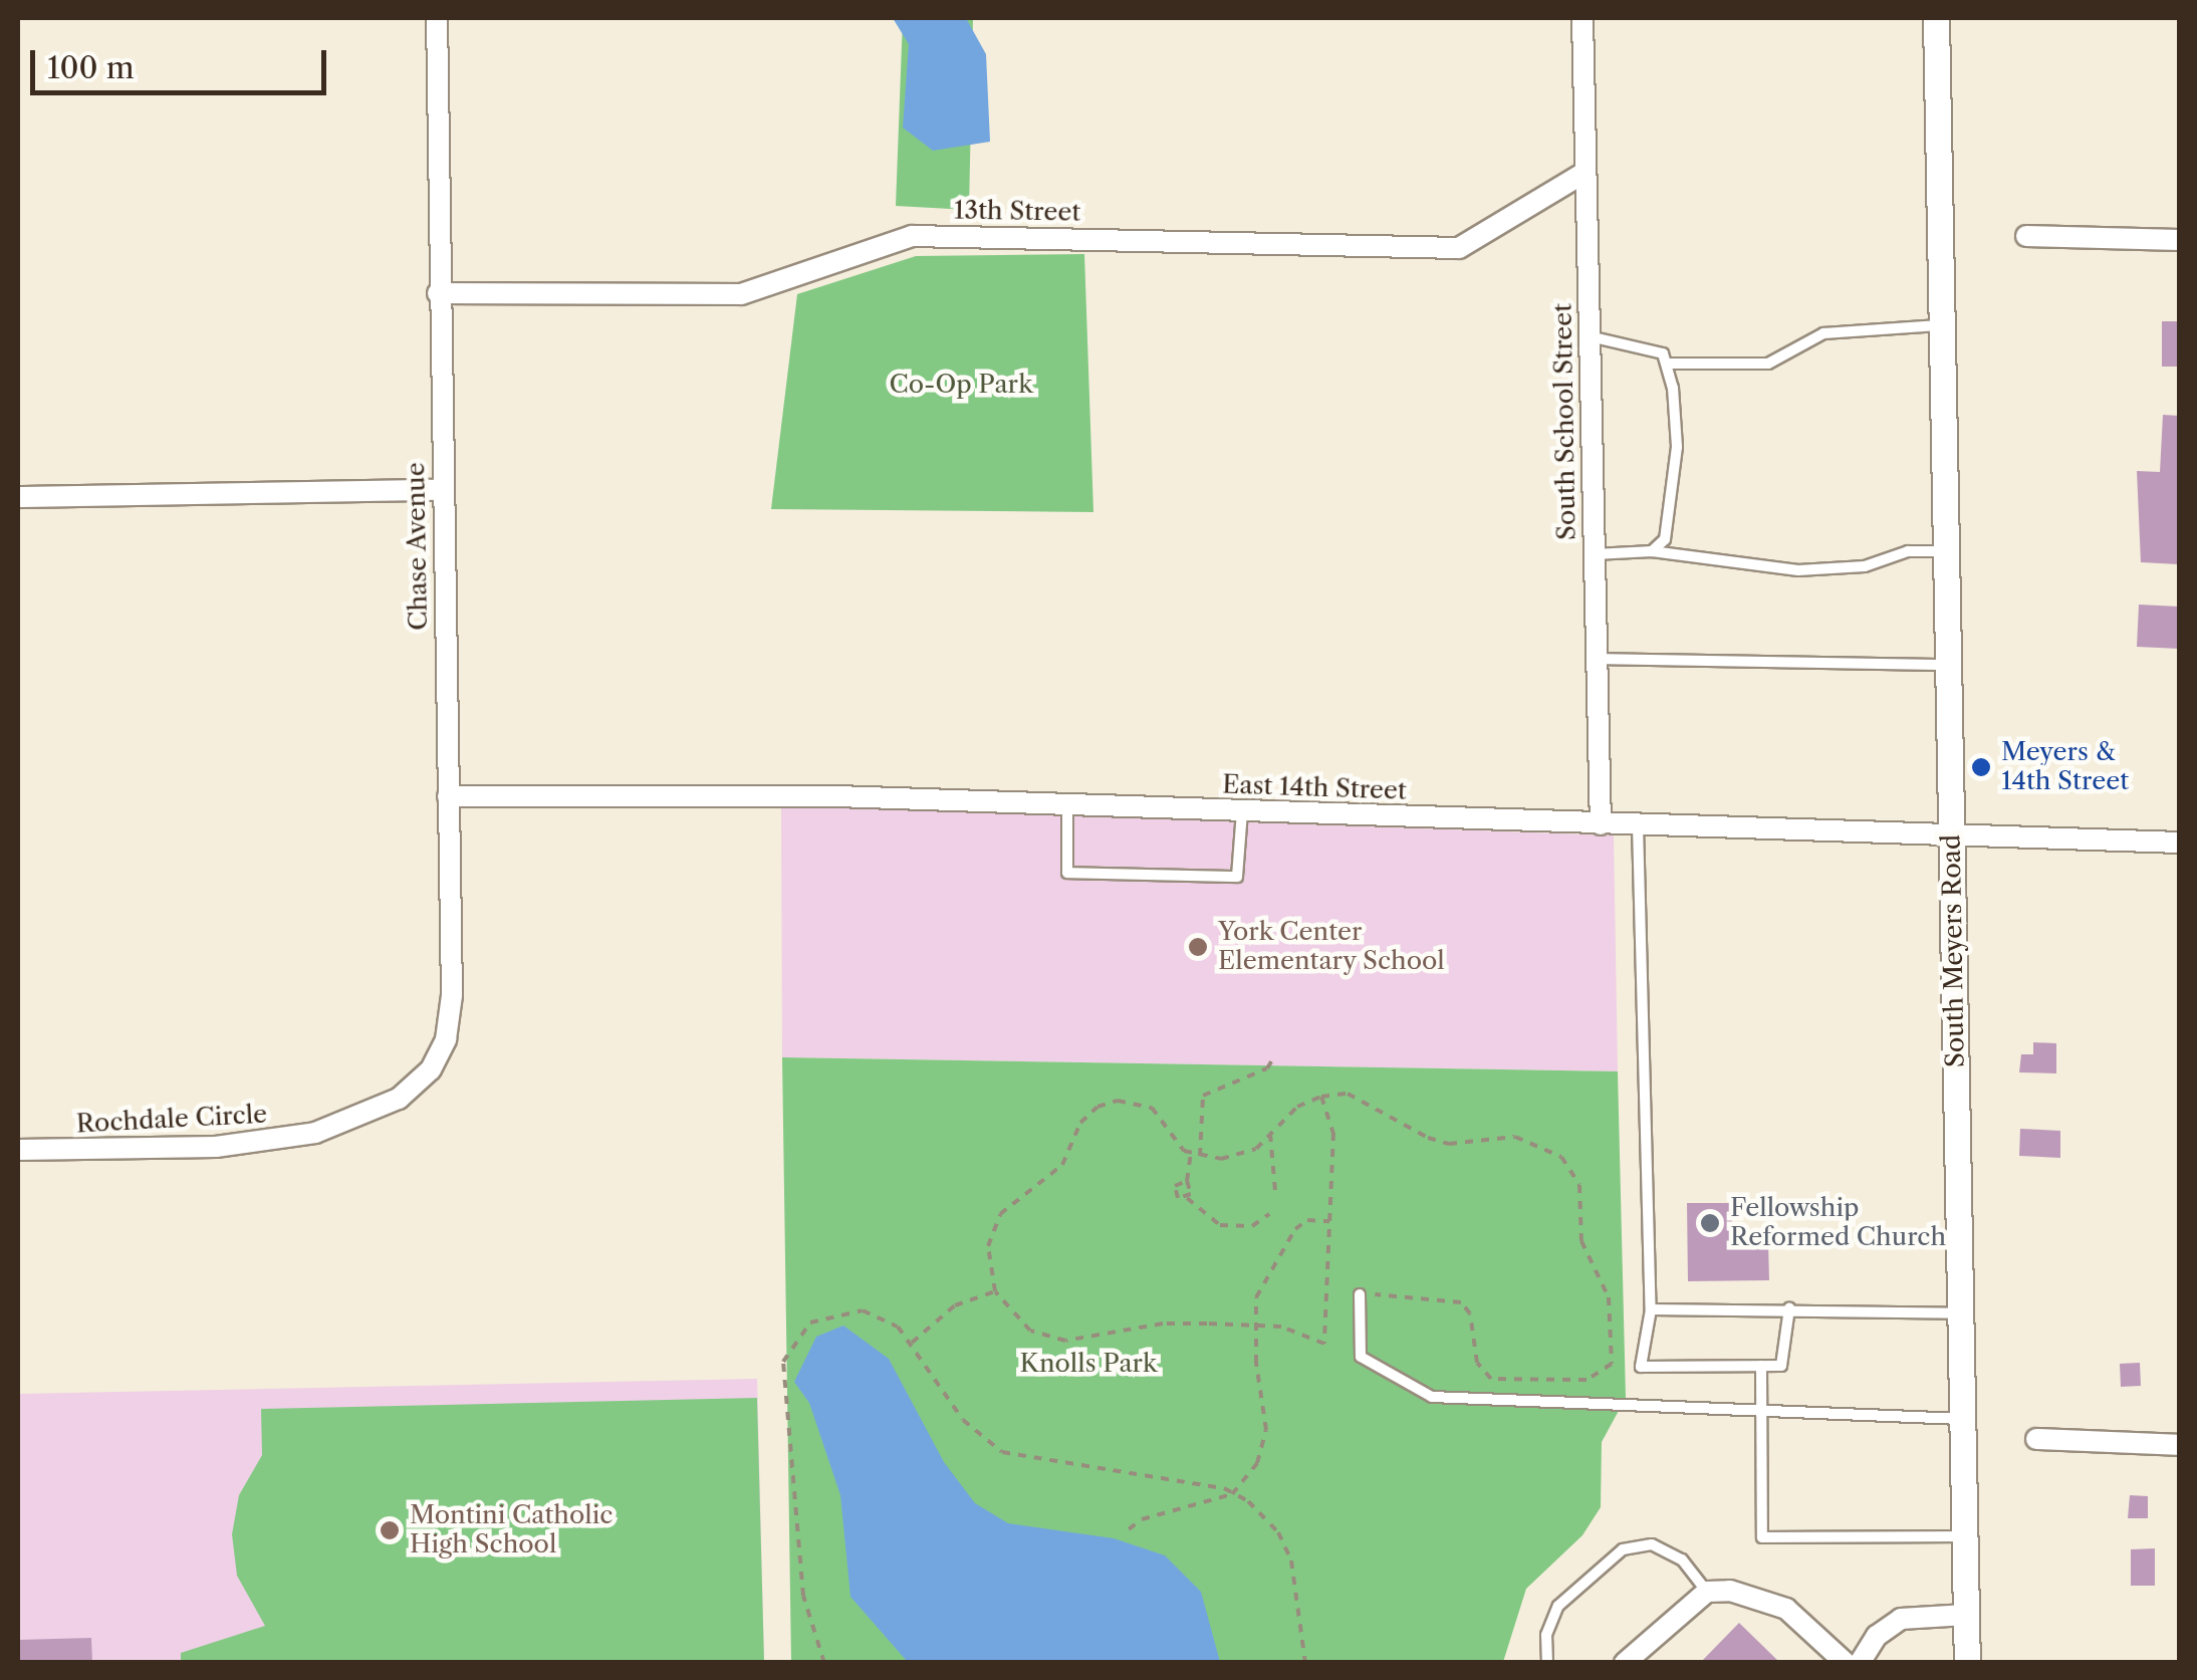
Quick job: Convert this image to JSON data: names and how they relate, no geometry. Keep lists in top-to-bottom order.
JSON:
{
  "streets": {
    "street": [
      "13th Street",
      "South School Street",
      "Chase Avenue",
      "East 14th Street",
      "South Meyers Road",
      "Rochdale Circle"
    ]
  },
  "crossings": [
    ["13th Street", "South School Street"],
    ["13th Street", "Chase Avenue"],
    ["South School Street", "East 14th Street"],
    ["Chase Avenue", "East 14th Street"],
    ["Chase Avenue", "Rochdale Circle"],
    ["East 14th Street", "South Meyers Road"]
  ],
  "parks": ["Co-Op Park", "Knolls Park"],
  "places": [
    "Meyers & 14th Street",
    "York Center Elementary School",
    "Fellowship Reformed Church",
    "Montini Catholic High School"
  ],
  "scale_bar": "100 m"
}
